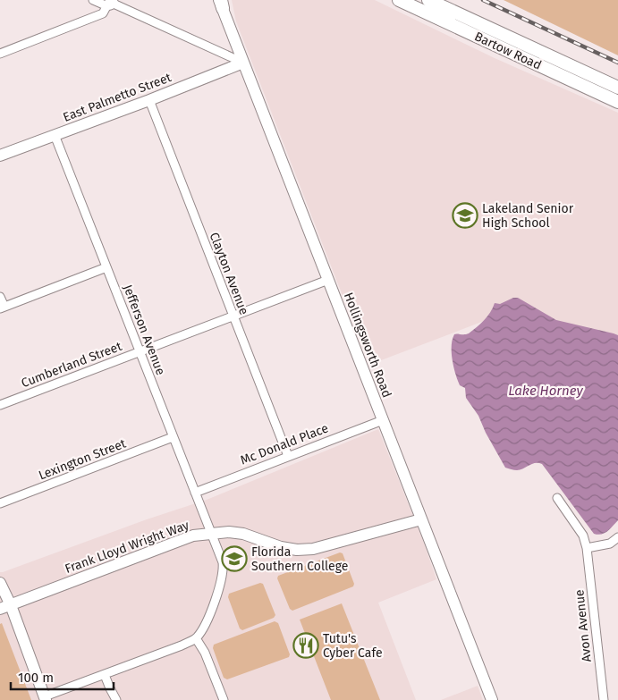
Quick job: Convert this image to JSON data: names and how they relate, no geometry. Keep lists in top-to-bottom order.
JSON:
{
  "streets": {
    "main road": ["Bartow Road"],
    "street": [
      "East Palmetto Street",
      "Clayton Avenue",
      "Jefferson Avenue",
      "Hollingsworth Road",
      "Cumberland Street",
      "Mc Donald Place",
      "Lexington Street",
      "Frank Lloyd Wright Way",
      "Avon Avenue"
    ]
  },
  "crossings": [
    ["East Palmetto Street", "Clayton Avenue"],
    ["East Palmetto Street", "Jefferson Avenue"],
    ["East Palmetto Street", "Hollingsworth Road"],
    ["Clayton Avenue", "Cumberland Street"],
    ["Clayton Avenue", "Mc Donald Place"],
    ["Jefferson Avenue", "Cumberland Street"],
    ["Jefferson Avenue", "Mc Donald Place"],
    ["Jefferson Avenue", "Lexington Street"],
    ["Jefferson Avenue", "Frank Lloyd Wright Way"],
    ["Hollingsworth Road", "Cumberland Street"],
    ["Hollingsworth Road", "Mc Donald Place"],
    ["Hollingsworth Road", "Frank Lloyd Wright Way"]
  ],
  "water": ["Lake Horney"],
  "places": {
    "school or university": ["Lakeland Senior High School", "Florida Southern College"],
    "restaurant": ["Tutu's Cyber Cafe"]
  },
  "scale_bar": "100 m"
}
